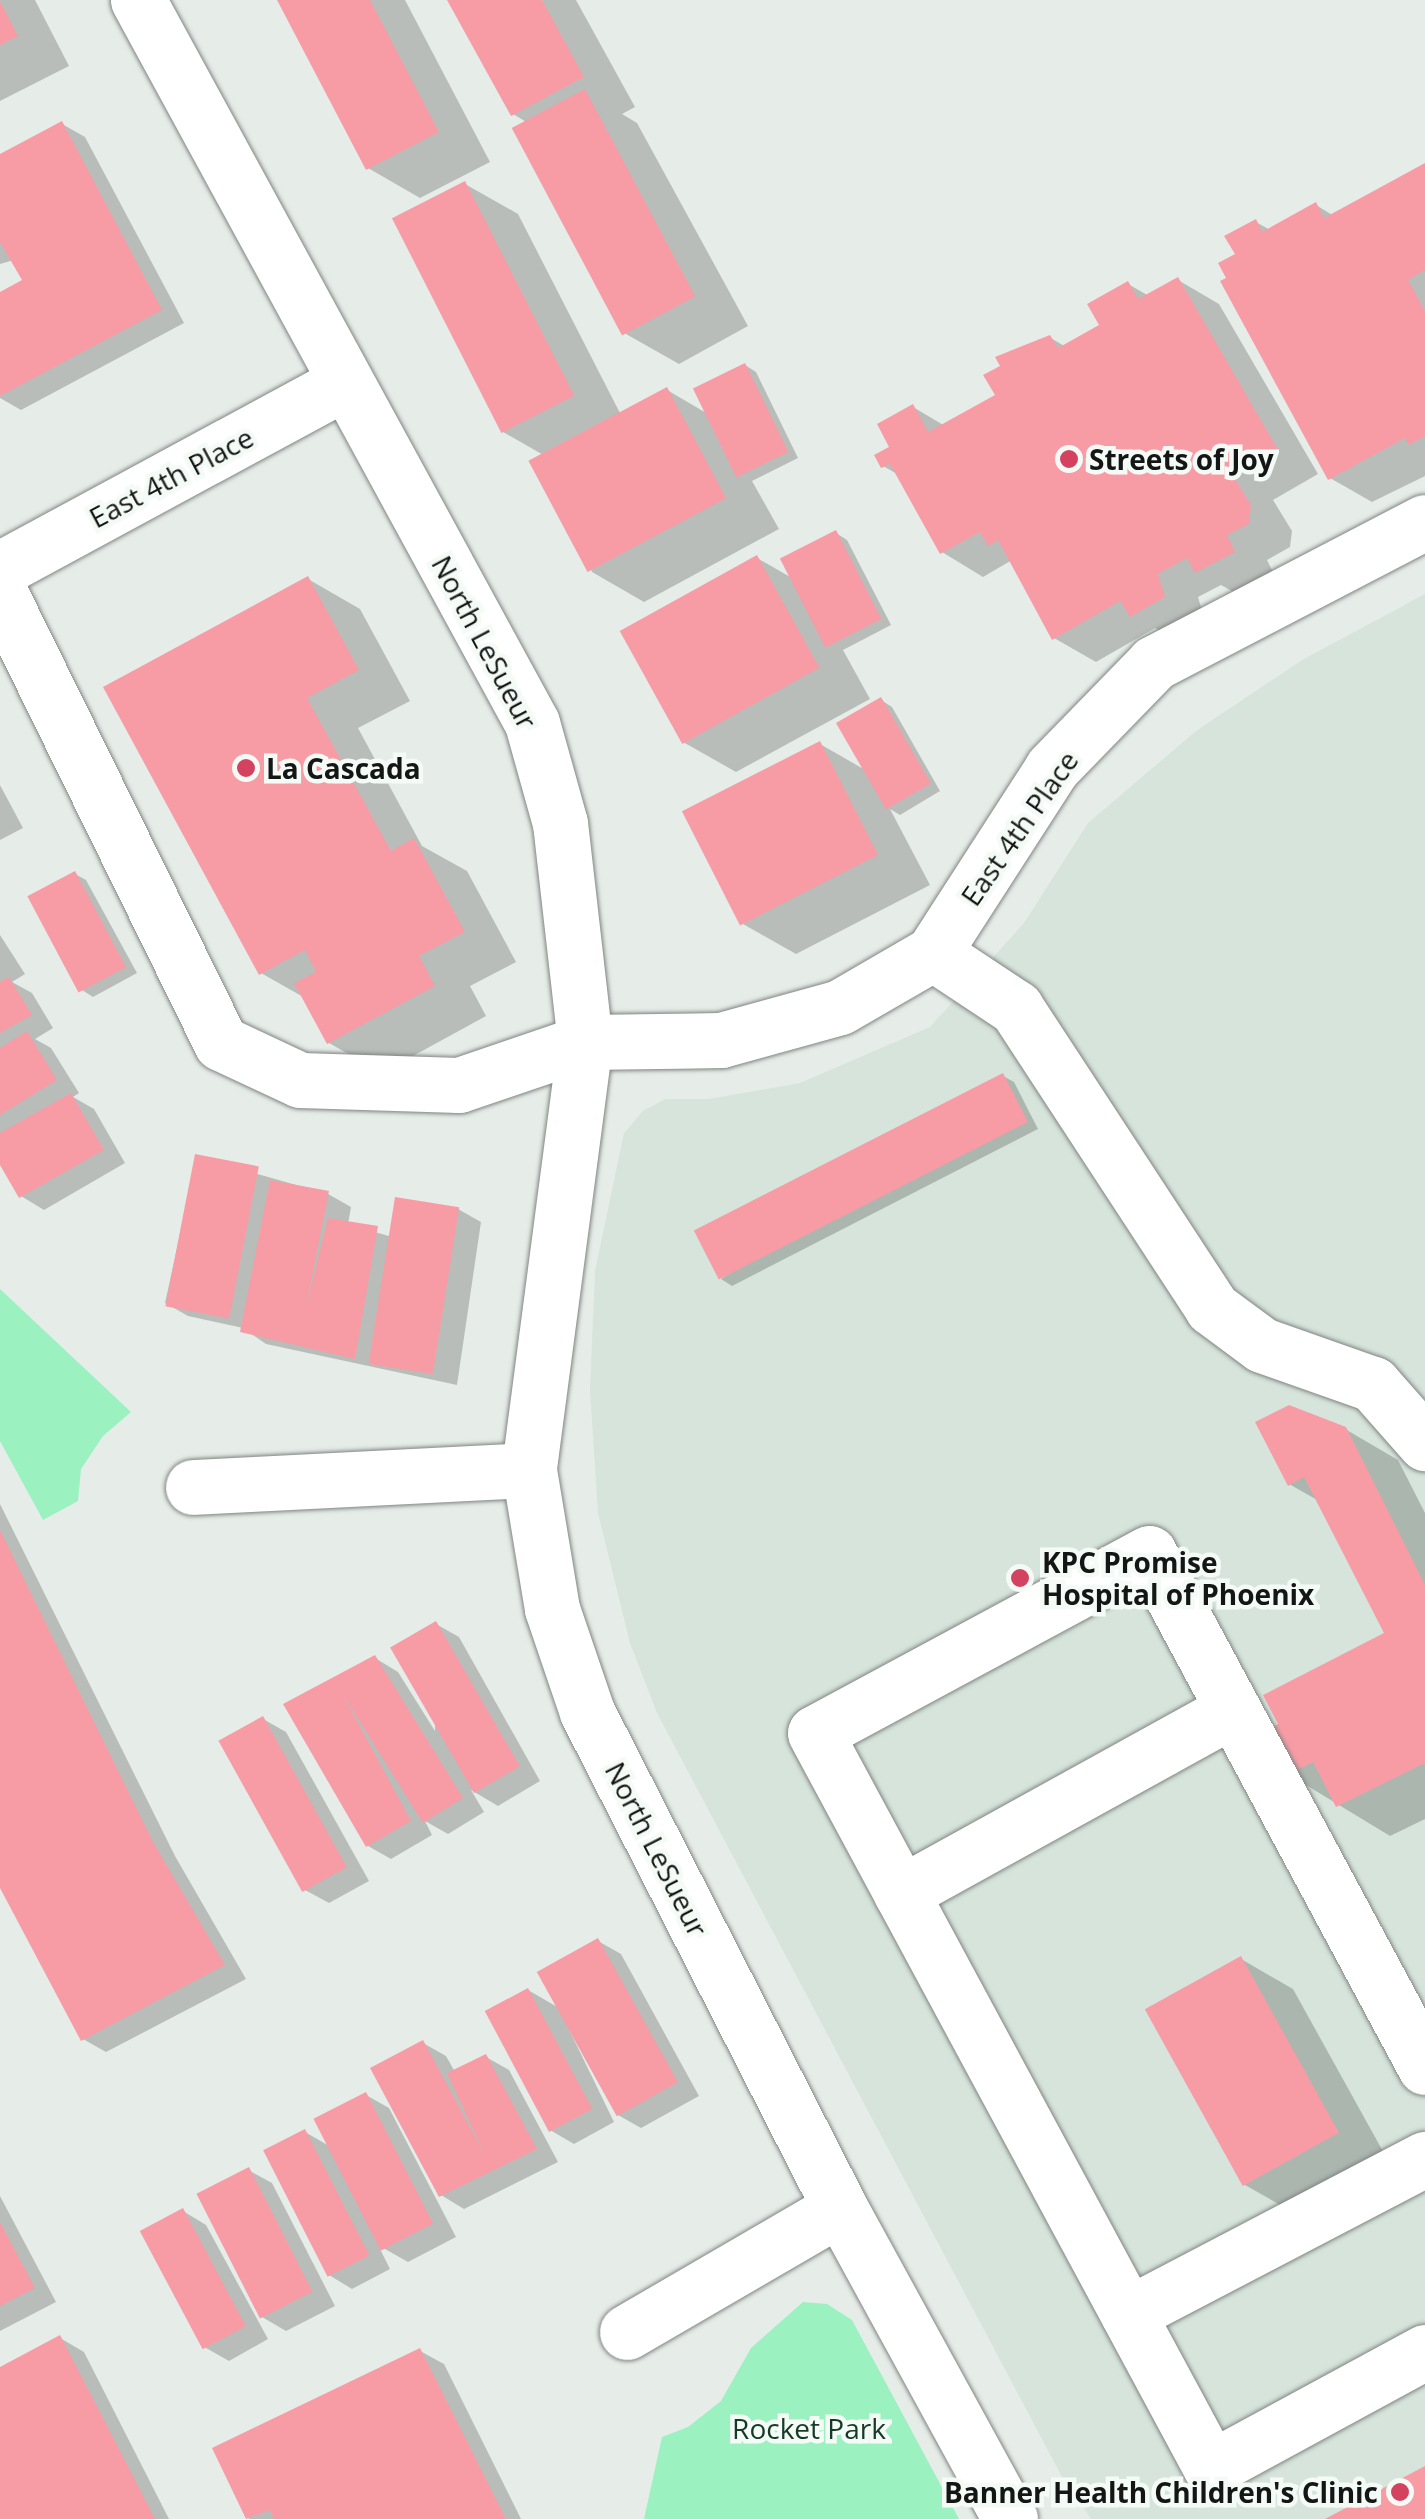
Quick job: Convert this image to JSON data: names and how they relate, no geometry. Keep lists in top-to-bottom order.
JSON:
{
  "streets": {
    "street": ["East 4th Place", "North LeSueur"]
  },
  "crossings": [
    ["East 4th Place", "North LeSueur"]
  ],
  "parks": ["Rocket Park"],
  "places": [
    "Streets of Joy",
    "La Cascada",
    "KPC Promise Hospital of Phoenix",
    "Banner Health Children's Clinic"
  ]
}
